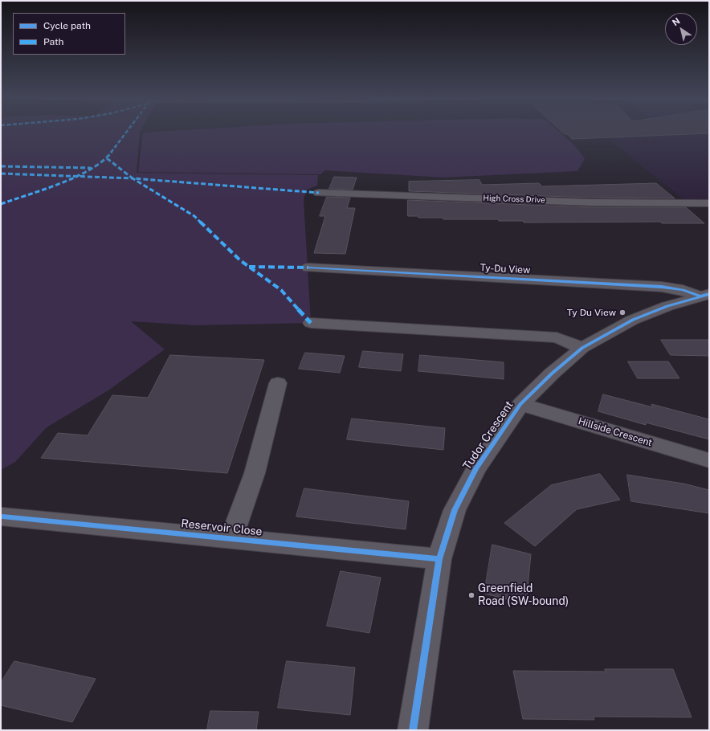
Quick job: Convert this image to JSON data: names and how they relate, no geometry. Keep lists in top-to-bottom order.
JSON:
{
  "streets": {
    "street": [
      "High Cross Drive",
      "Ty-Du View",
      "Hillside Crescent",
      "Tudor Crescent",
      "Reservoir Close"
    ]
  },
  "crossings": [
    ["Ty-Du View", "Tudor Crescent"],
    ["Hillside Crescent", "Tudor Crescent"],
    ["Tudor Crescent", "Reservoir Close"]
  ],
  "places": ["Ty Du View", "Greenfield Road (SW-bound)"],
  "legend": ["Cycle path", "Path"],
  "north": "top left"
}
